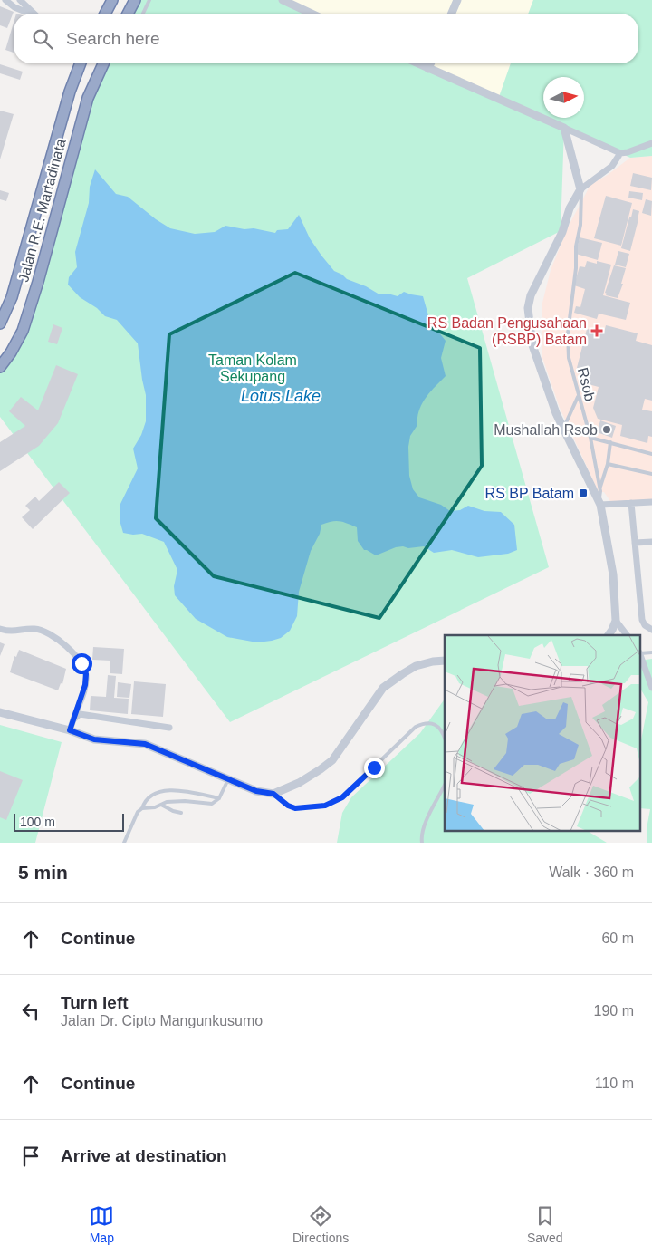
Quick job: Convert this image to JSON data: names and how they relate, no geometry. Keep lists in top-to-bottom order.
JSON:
{
  "streets": {
    "highway": ["Jalan R.E. Martadinata"],
    "lane": ["Rsob"]
  },
  "water": ["Lotus Lake"],
  "parks": ["Taman Kolam Sekupang"],
  "places": {
    "health": ["RS Badan Pengusahaan (RSBP) Batam"],
    "other": ["Mushallah Rsob"],
    "transit": ["RS BP Batam"]
  },
  "scale_bar": "100 m",
  "north": "right",
  "page": {
    "search": "Search here",
    "scale": "100 m",
    "heading": ["5 min", "Walk · 360 m"],
    "list": [
      ["Continue", "60 m"],
      ["Turn left", "Jalan Dr. Cipto Mangunkusumo", "190 m"],
      ["Continue", "110 m"],
      "Arrive at destination"
    ],
    "nav": ["Map", "Directions", "Saved"]
  }
}
